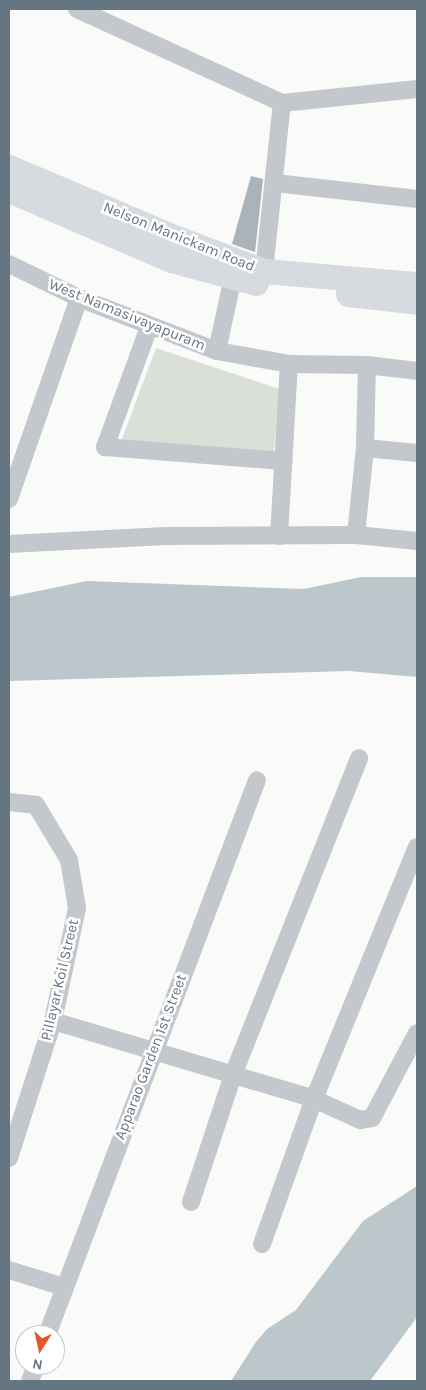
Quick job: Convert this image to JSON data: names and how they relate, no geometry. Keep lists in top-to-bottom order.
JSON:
{
  "streets": {
    "main road": ["Nelson Manickam Road"],
    "street": ["West Namasivayapuram", "Pillayar Koil Street", "Apparao Garden 1st Street"]
  },
  "north": "bottom"
}
